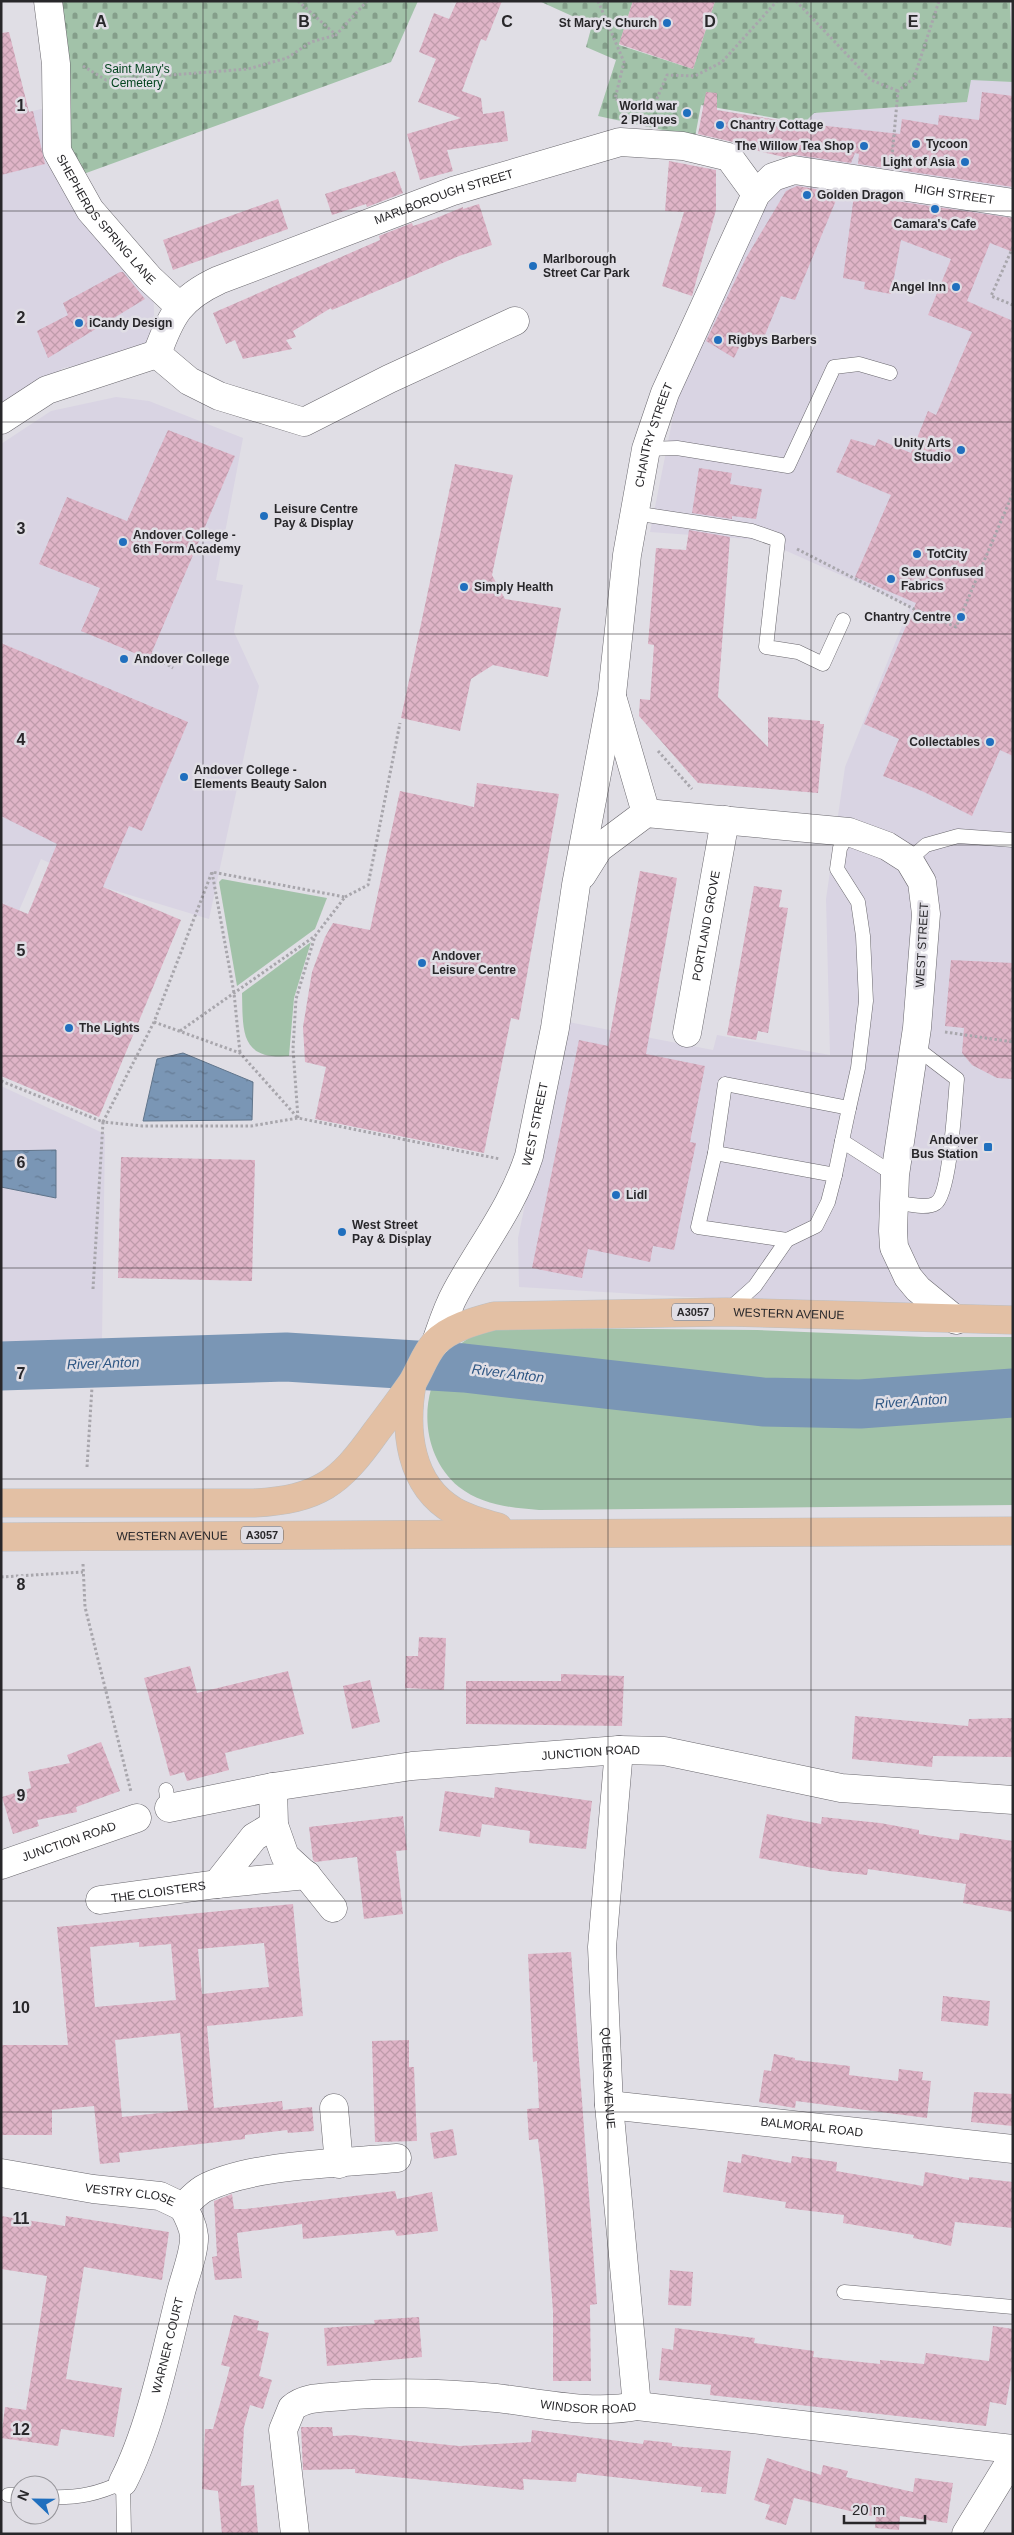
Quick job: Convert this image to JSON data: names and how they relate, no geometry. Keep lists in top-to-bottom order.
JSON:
{
  "streets": {
    "main road": ["A3057", "WESTERN AVENUE"],
    "street": [
      "HIGH STREET",
      "MARLBOROUGH STREET",
      "SHEPHERDS SPRING LANE",
      "CHANTRY STREET",
      "PORTLAND GROVE",
      "WEST STREET",
      "JUNCTION ROAD",
      "THE CLOISTERS",
      "QUEENS AVENUE",
      "BALMORAL ROAD",
      "VESTRY CLOSE",
      "WARNER COURT",
      "WINDSOR ROAD"
    ]
  },
  "crossings": [
    ["HIGH STREET", "MARLBOROUGH STREET"],
    ["HIGH STREET", "CHANTRY STREET"],
    ["MARLBOROUGH STREET", "SHEPHERDS SPRING LANE"],
    ["MARLBOROUGH STREET", "CHANTRY STREET"],
    ["CHANTRY STREET", "WEST STREET"],
    ["PORTLAND GROVE", "WEST STREET"],
    ["WEST STREET", "WESTERN AVENUE"],
    ["JUNCTION ROAD", "QUEENS AVENUE"],
    ["QUEENS AVENUE", "BALMORAL ROAD"],
    ["QUEENS AVENUE", "WINDSOR ROAD"],
    ["VESTRY CLOSE", "WARNER COURT"]
  ],
  "water": ["River Anton"],
  "parks": ["Saint Mary's Cemetery"],
  "places": {
    "other": [
      "St Mary's Church",
      "World war 2 Plaques",
      "Chantry Cottage",
      "Tycoon",
      "The Willow Tea Shop",
      "Light of Asia",
      "Golden Dragon",
      "Camara's Cafe",
      "Marlborough Street Car Park",
      "Angel Inn",
      "iCandy Design",
      "Rigbys Barbers",
      "Unity Arts Studio",
      "Leisure Centre Pay & Display",
      "Andover College - 6th Form Academy",
      "TotCity",
      "Sew Confused Fabrics",
      "Simply Health",
      "Chantry Centre",
      "Andover College",
      "Collectables",
      "Andover College - Elements Beauty Salon",
      "Andover Leisure Centre",
      "The Lights",
      "Lidl",
      "West Street Pay & Display"
    ],
    "transit": ["Andover Bus Station"]
  },
  "scale_bar": "20 m",
  "north": "left",
  "grid": {
    "columns": [
      "A",
      "B",
      "C",
      "D",
      "E"
    ],
    "rows": [
      "1",
      "2",
      "3",
      "4",
      "5",
      "6",
      "7",
      "8",
      "9",
      "10",
      "11",
      "12"
    ]
  }
}
